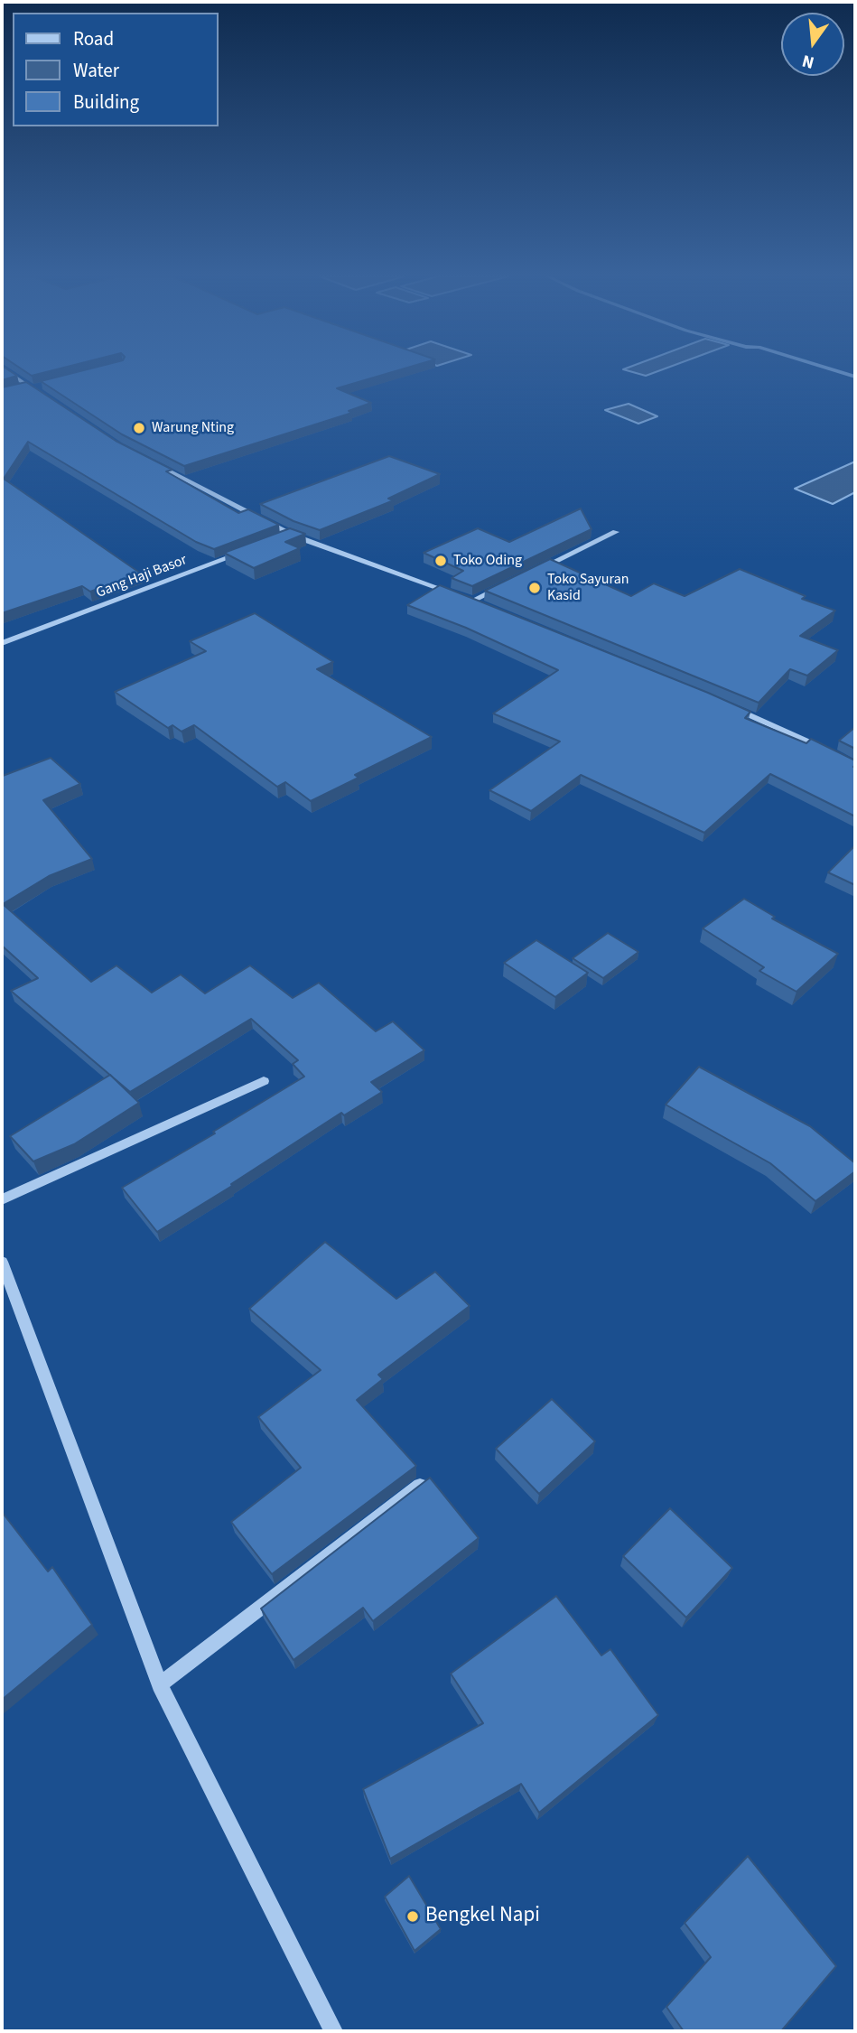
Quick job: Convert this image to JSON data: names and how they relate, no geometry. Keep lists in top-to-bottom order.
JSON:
{
  "streets": {
    "street": ["Gang Haji Basor"]
  },
  "places": [
    "Warung Nting",
    "Toko Oding",
    "Toko Sayuran Kasid",
    "Bengkel Napi"
  ],
  "legend": ["Road", "Water", "Building"],
  "north": "bottom"
}
